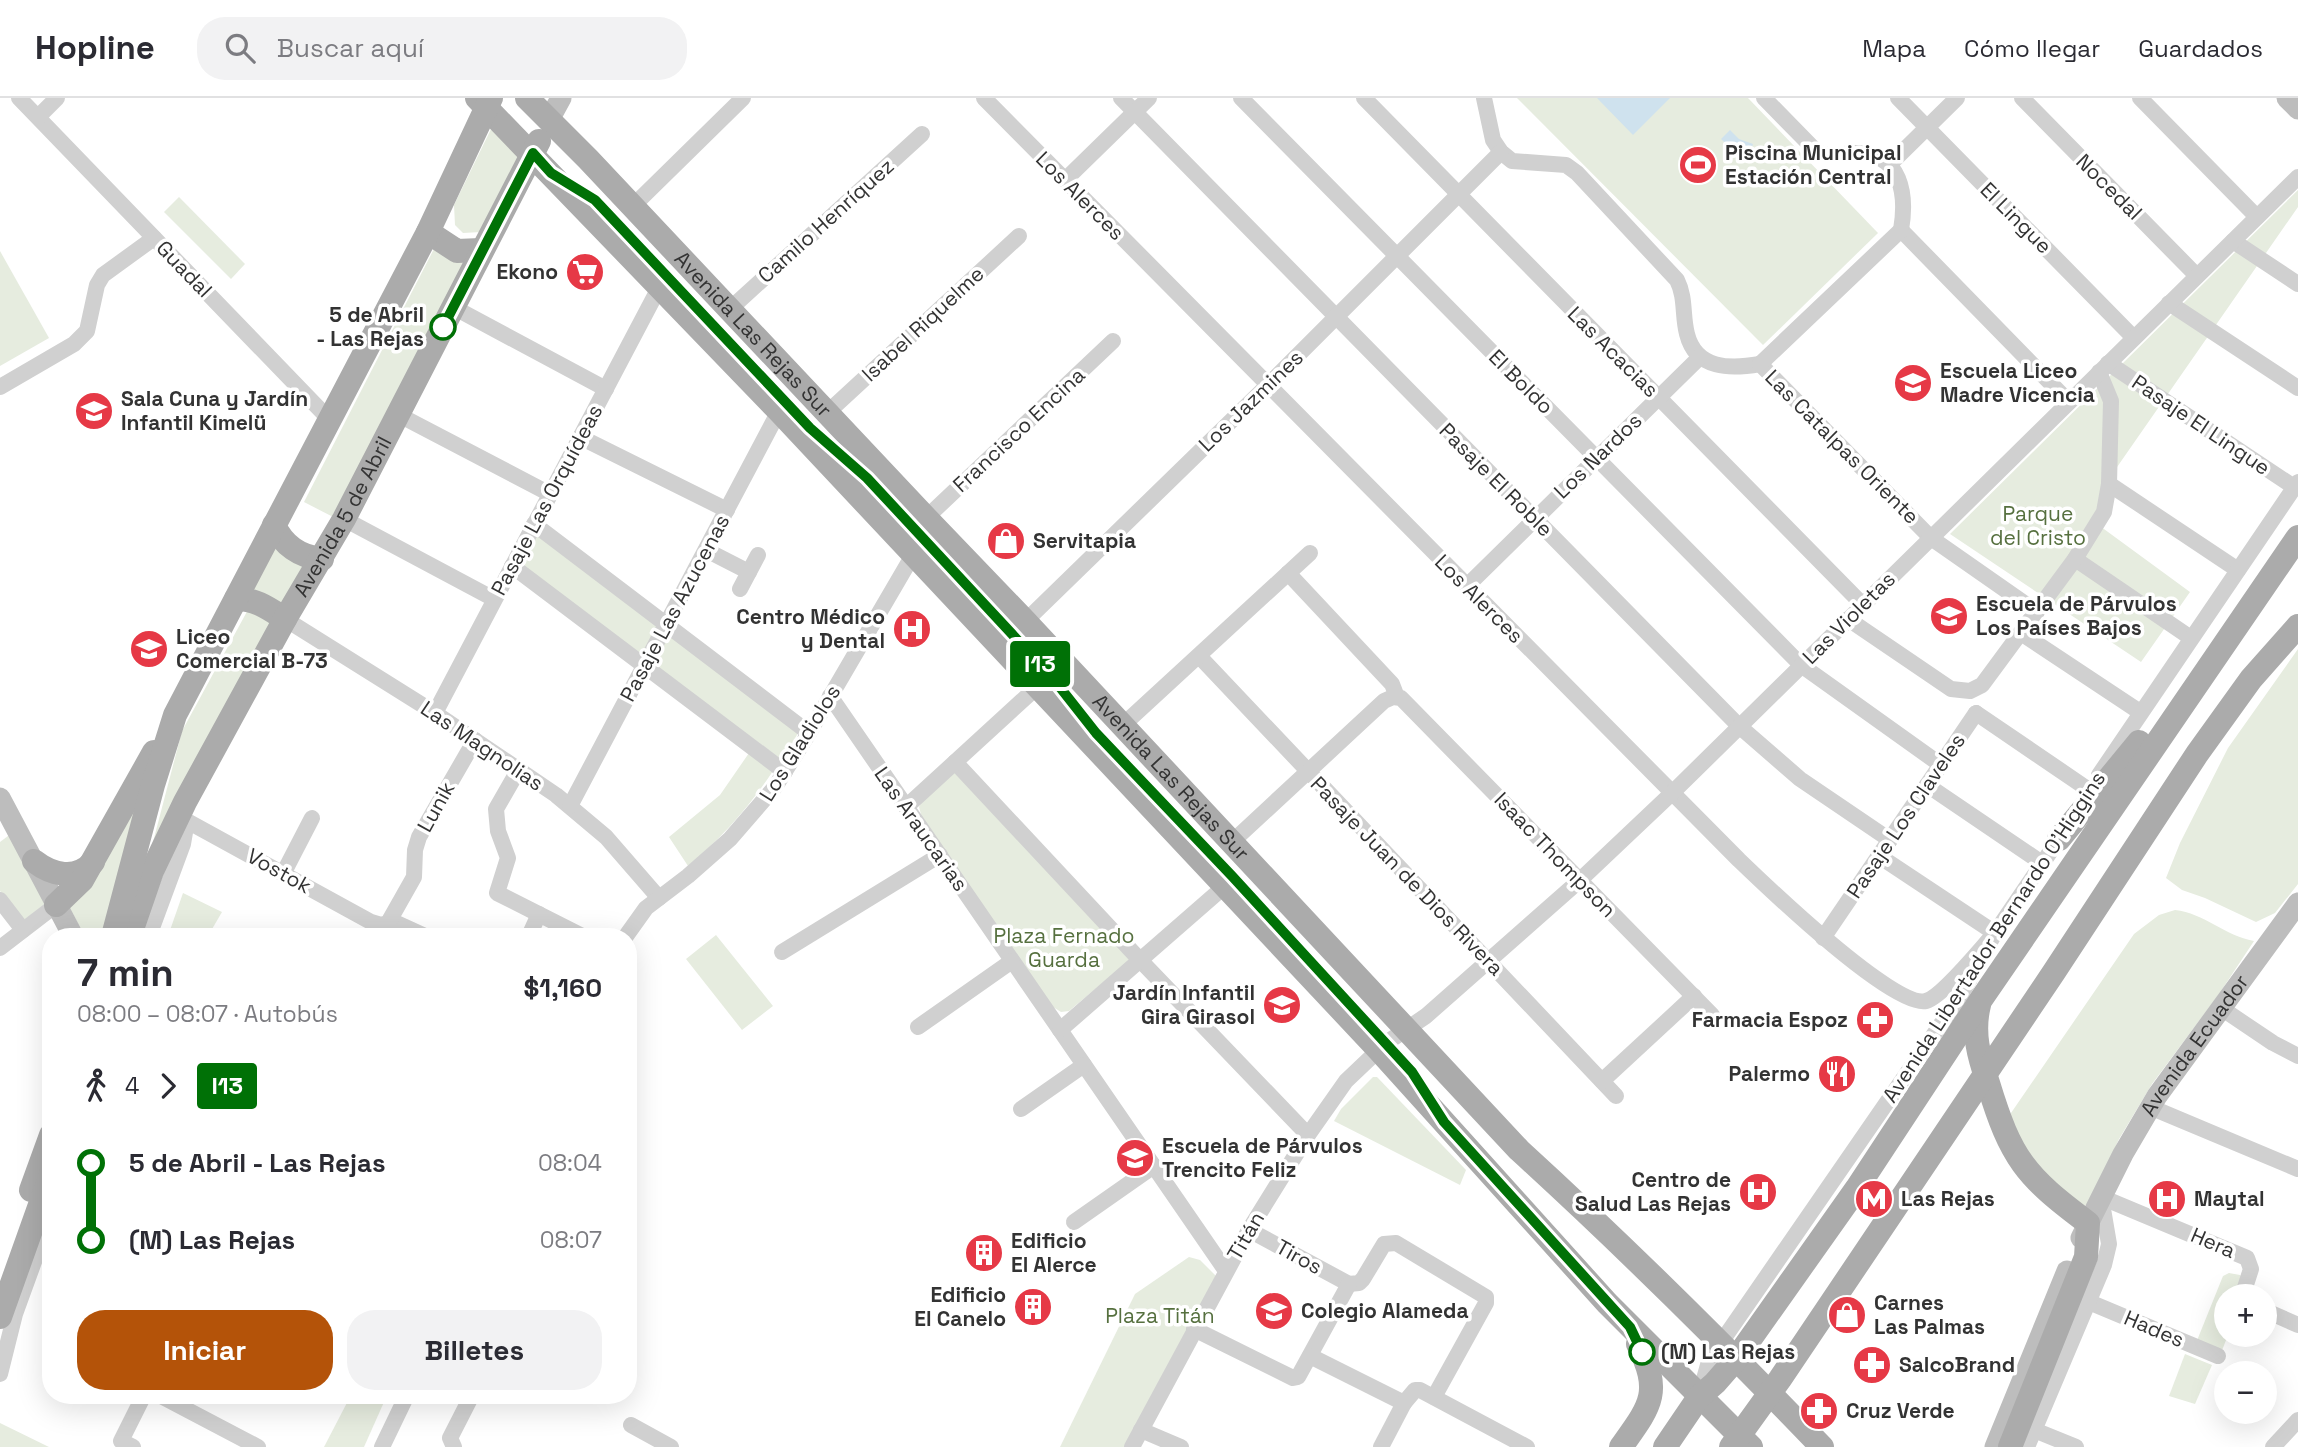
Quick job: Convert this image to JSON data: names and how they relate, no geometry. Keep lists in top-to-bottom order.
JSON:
{
  "streets": {
    "main road": [
      "Avenida Las Rejas Sur",
      "Avenida 5 de Abril",
      "Avenida Libertador Bernardo O'Higgins",
      "Avenida Ecuador"
    ],
    "street": [
      "Nocedal",
      "Los Alerces",
      "El Lingue",
      "Camilo Henríquez",
      "Guadal",
      "Isabel Riquelme",
      "Las Acacias",
      "El Boldo",
      "Los Jazmines",
      "Pasaje El Lingue",
      "Francisco Encina",
      "Las Catalpas Oriente",
      "Los Nardos",
      "Pasaje El Roble",
      "Pasaje Las Orquídeas",
      "Pasaje Las Azucenas",
      "Las Violetas",
      "Los Gladiolos",
      "Las Magnolias",
      "Lunik",
      "Pasaje Los Claveles",
      "Las Araucarias",
      "Isaac Thompson",
      "Vostok",
      "Pasaje Juan de Dios Rivera",
      "Titán",
      "Hera",
      "Tiros",
      "Hades"
    ]
  },
  "crossings": [
    ["Nocedal", "Las Violetas"],
    ["Los Alerces", "Los Jazmines"],
    ["Los Alerces", "Los Nardos"],
    ["Los Alerces", "Las Violetas"],
    ["Los Alerces", "Pasaje Los Claveles"],
    ["Los Alerces", "Avenida Libertador Bernardo O'Higgins"],
    ["El Lingue", "Las Violetas"],
    ["Camilo Henríquez", "Avenida Las Rejas Sur"],
    ["Isabel Riquelme", "Avenida Las Rejas Sur"],
    ["Avenida Las Rejas Sur", "Los Jazmines"],
    ["Avenida Las Rejas Sur", "Francisco Encina"],
    ["Avenida Las Rejas Sur", "Pasaje Las Orquídeas"],
    ["Avenida Las Rejas Sur", "Avenida 5 de Abril"],
    ["Avenida Las Rejas Sur", "Pasaje Las Azucenas"],
    ["Avenida Las Rejas Sur", "Las Violetas"],
    ["Avenida Las Rejas Sur", "Los Gladiolos"],
    ["Avenida Las Rejas Sur", "Avenida Libertador Bernardo O'Higgins"],
    ["Avenida Las Rejas Sur", "Titán"],
    ["Las Acacias", "Los Jazmines"],
    ["Las Acacias", "Los Nardos"],
    ["Las Acacias", "Las Violetas"],
    ["El Boldo", "Los Jazmines"],
    ["El Boldo", "Los Nardos"],
    ["El Boldo", "Las Violetas"],
    ["El Boldo", "Pasaje Los Claveles"],
    ["Los Jazmines", "Pasaje El Roble"],
    ["Pasaje El Lingue", "Las Violetas"],
    ["Pasaje El Lingue", "Avenida Libertador Bernardo O'Higgins"],
    ["Las Catalpas Oriente", "Los Nardos"],
    ["Las Catalpas Oriente", "Las Violetas"],
    ["Los Nardos", "Pasaje El Roble"],
    ["Pasaje El Roble", "Las Violetas"],
    ["Pasaje El Roble", "Pasaje Los Claveles"],
    ["Pasaje Las Orquídeas", "Las Magnolias"],
    ["Avenida 5 de Abril", "Las Magnolias"],
    ["Avenida 5 de Abril", "Vostok"],
    ["Pasaje Las Azucenas", "Las Magnolias"],
    ["Las Violetas", "Isaac Thompson"],
    ["Las Violetas", "Pasaje Juan de Dios Rivera"],
    ["Las Violetas", "Titán"],
    ["Los Gladiolos", "Las Magnolias"],
    ["Los Gladiolos", "Las Araucarias"],
    ["Las Magnolias", "Lunik"],
    ["Las Araucarias", "Titán"],
    ["Avenida Ecuador", "Hera"],
    ["Titán", "Tiros"]
  ],
  "parks": ["Parque del Cristo", "Plaza Fernado Guarda", "Plaza Titán"],
  "places": {
    "sports": ["Piscina Municipal Estación Central"],
    "supermarket": ["Ekono"],
    "other": ["5 de Abril - Las Rejas", "(M) Las Rejas"],
    "school or university": [
      "Escuela Liceo Madre Vicencia",
      "Sala Cuna y Jardín Infantil Kimelü",
      "Escuela de Párvulos Los Países Bajos",
      "Liceo Comercial B-73",
      "Jardín Infantil Gira Girasol",
      "Escuela de Párvulos Trencito Feliz",
      "Colegio Alameda"
    ],
    "shop": ["Servitapia", "Carnes Las Palmas"],
    "hospital": ["Centro Médico y Dental", "Centro de Salud Las Rejas", "Maytal"],
    "pharmacy": ["Farmacia Espoz", "SalcoBrand", "Cruz Verde"],
    "restaurant": ["Palermo"],
    "metro station": ["Las Rejas"],
    "building": ["Edificio El Alerce", "Edificio El Canelo"]
  },
  "lines": ["bus line I13"],
  "page": {
    "header": "Hopline",
    "search": "Buscar aquí",
    "nav": ["Mapa", "Cómo llegar", "Guardados"],
    "on_map": "I13",
    "heading": ["7 min", "08:00 – 08:07 · Autobús", "$1,160"],
    "legs": ["4", "I13"],
    "list": [
      {
        "name": "5 de Abril - Las Rejas",
        "value": "08:04"
      },
      {
        "name": "(M) Las Rejas",
        "value": "08:07"
      }
    ],
    "map_buttons": ["+", "−"],
    "buttons": ["Iniciar", "Billetes"]
  }
}
